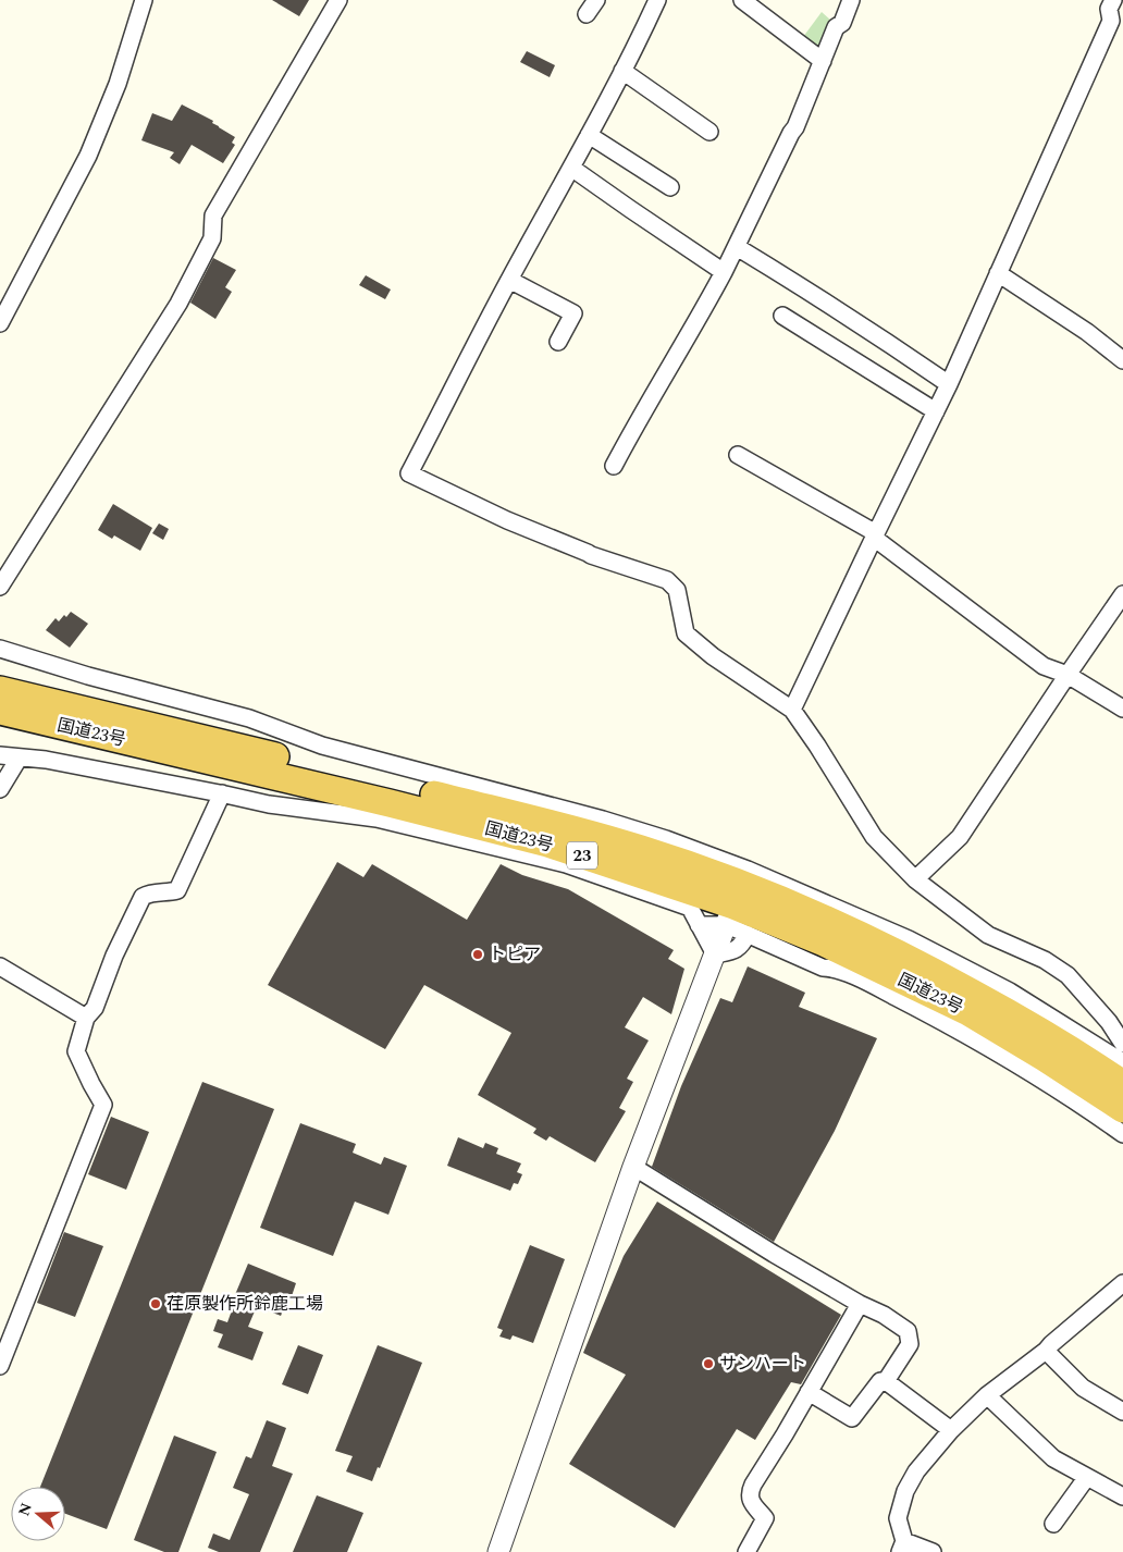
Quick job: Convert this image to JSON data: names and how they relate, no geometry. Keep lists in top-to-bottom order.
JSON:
{
  "streets": {
    "highway": ["国道23号", "23"]
  },
  "places": ["トピア", "荏原製作所鈴鹿工場", "サンハート"],
  "north": "left"
}
